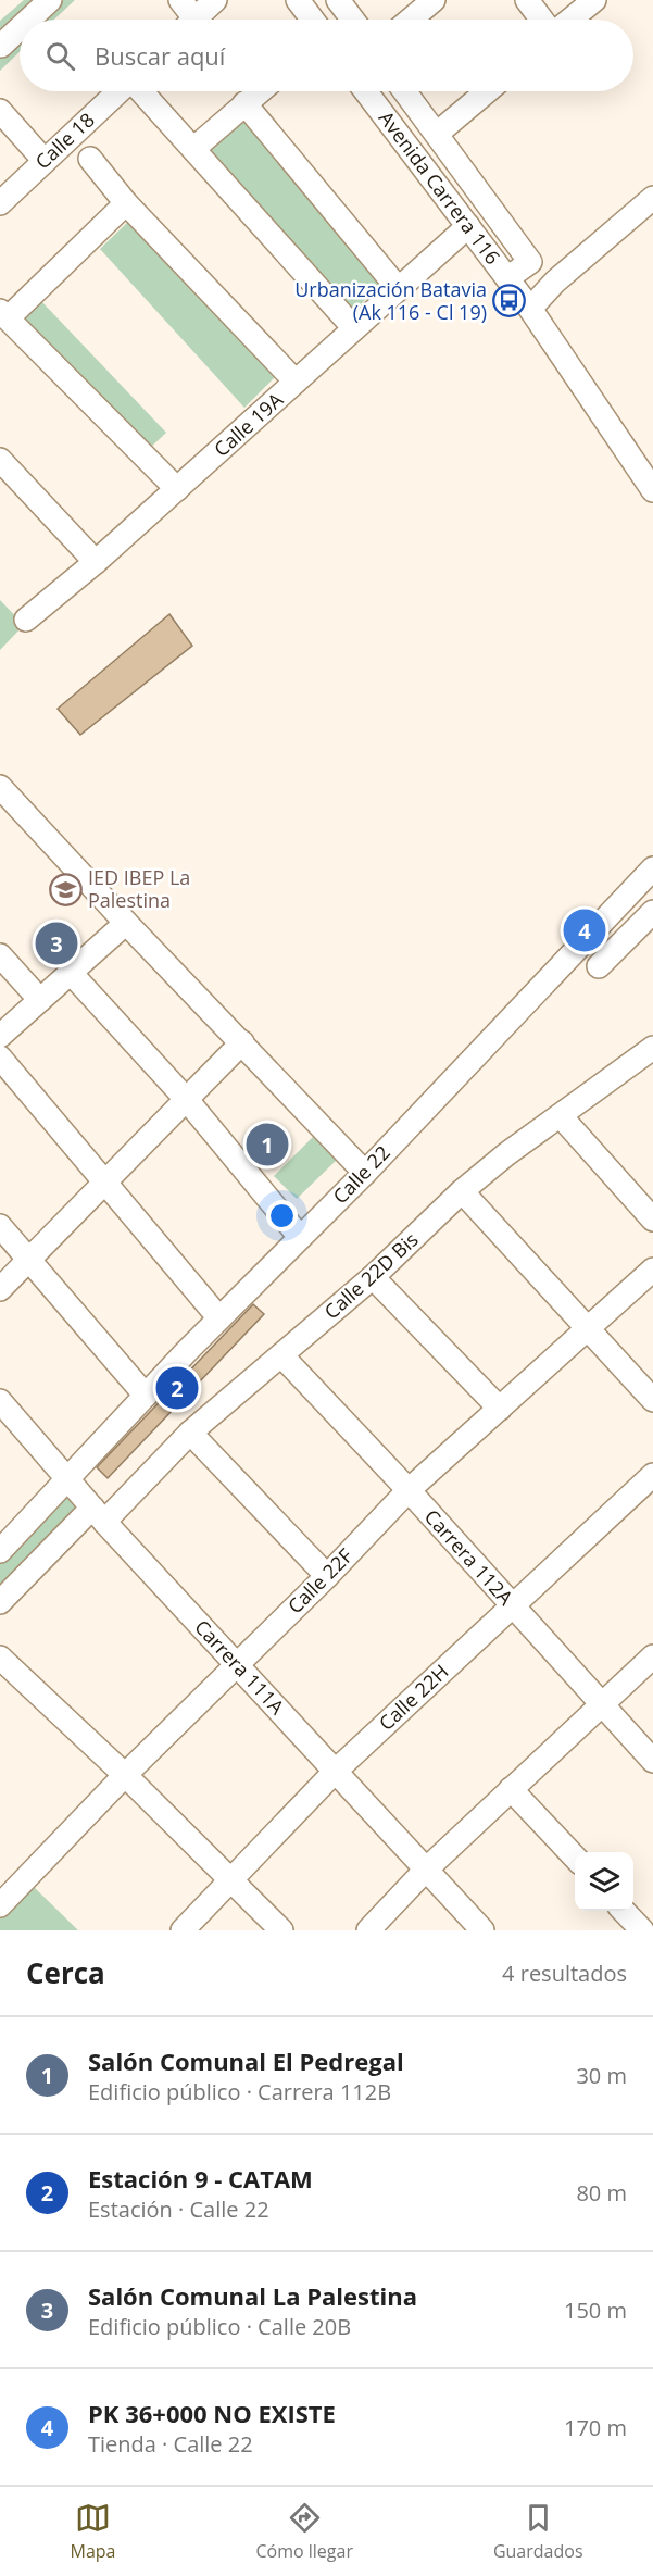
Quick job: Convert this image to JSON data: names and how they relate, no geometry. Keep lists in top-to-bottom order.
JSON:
{
  "streets": {
    "street": [
      "Calle 18",
      "Avenida Carrera 116",
      "Calle 19A",
      "Calle 22",
      "Calle 22D Bis",
      "Carrera 112A",
      "Calle 22F",
      "Carrera 111A",
      "Calle 22H"
    ]
  },
  "crossings": [
    ["Avenida Carrera 116", "Calle 19A"],
    ["Calle 22", "Carrera 111A"],
    ["Calle 22D Bis", "Carrera 112A"],
    ["Calle 22D Bis", "Carrera 111A"],
    ["Carrera 112A", "Calle 22F"],
    ["Carrera 112A", "Calle 22H"],
    ["Calle 22F", "Carrera 111A"],
    ["Carrera 111A", "Calle 22H"]
  ],
  "places": {
    "bus stop": ["Urbanización Batavia (Ak 116 - Cl 19)"],
    "school or university": ["IED IBEP La Palestina"]
  },
  "page": {
    "search": "Buscar aquí",
    "pins": [
      "4",
      "3",
      "1",
      "2"
    ],
    "heading": ["Cerca", "4 resultados"],
    "list": [
      {
        "mark": "1",
        "name": "Salón Comunal El Pedregal",
        "note": "Edificio público · Carrera 112B",
        "value": "30 m"
      },
      {
        "mark": "2",
        "name": "Estación 9 - CATAM",
        "note": "Estación · Calle 22",
        "value": "80 m"
      },
      {
        "mark": "3",
        "name": "Salón Comunal La Palestina",
        "note": "Edificio público · Calle 20B",
        "value": "150 m"
      },
      {
        "mark": "4",
        "name": "PK 36+000 NO EXISTE",
        "note": "Tienda · Calle 22",
        "value": "170 m"
      }
    ],
    "nav": ["Mapa", "Cómo llegar", "Guardados"]
  }
}
